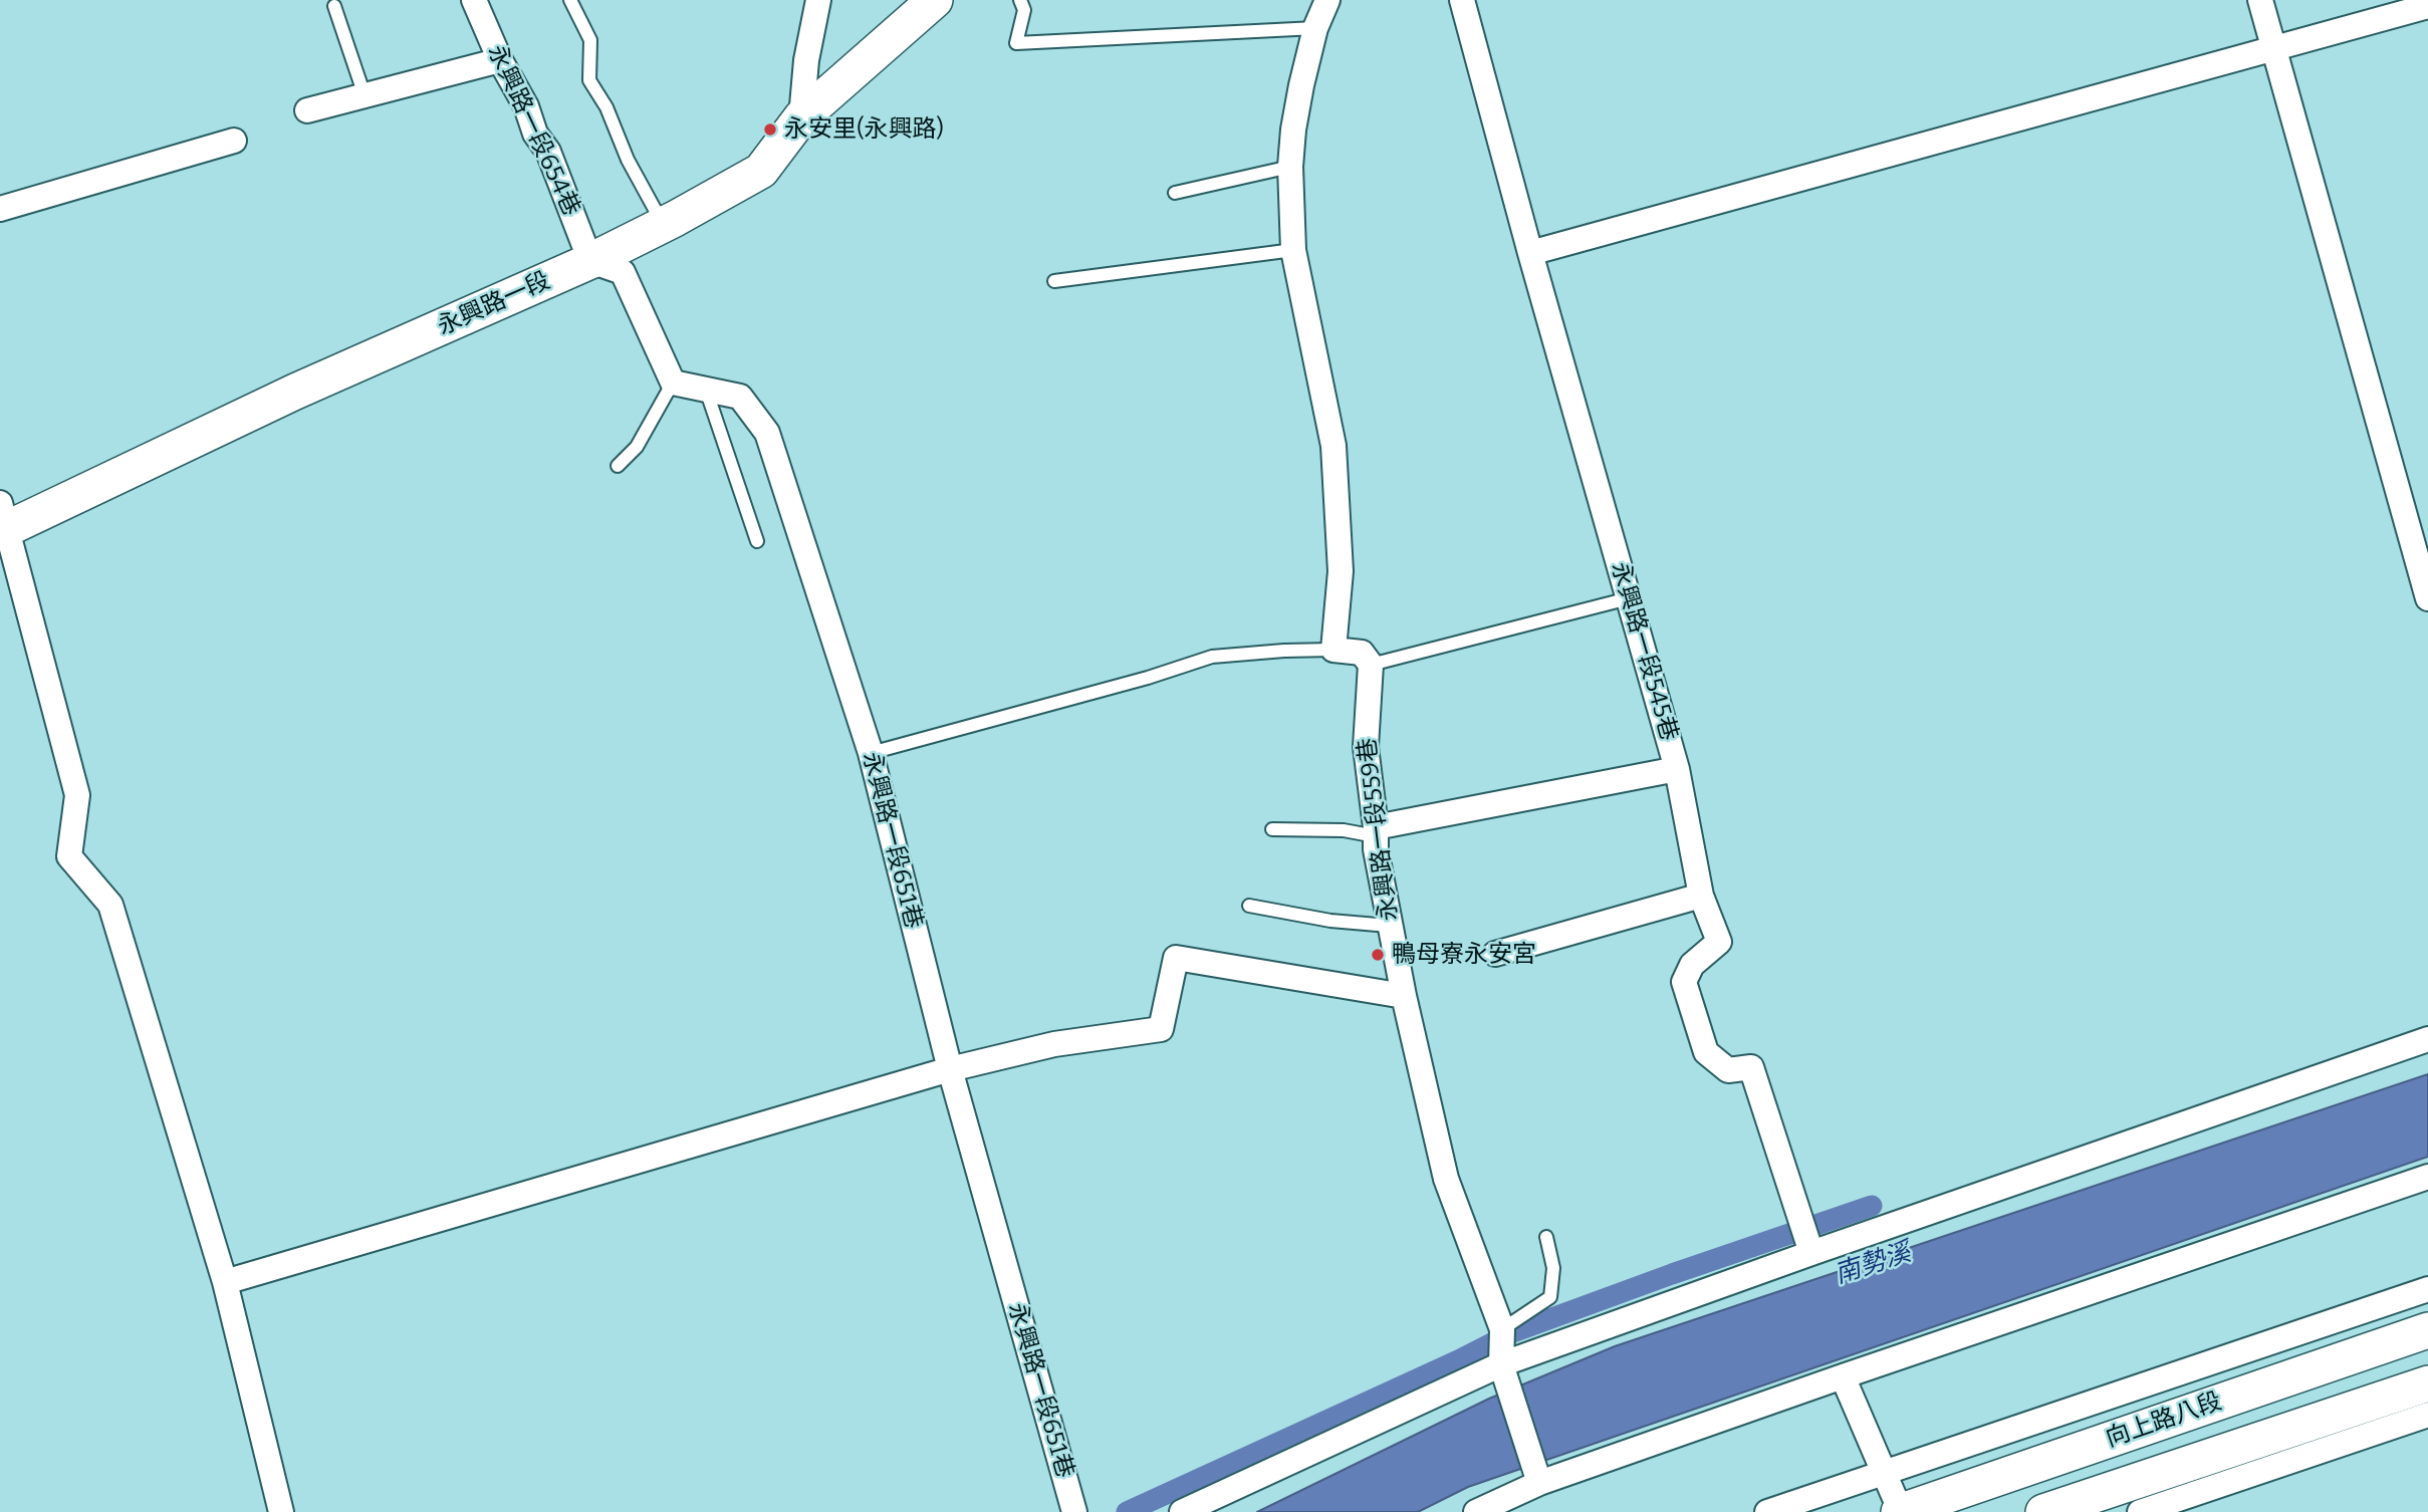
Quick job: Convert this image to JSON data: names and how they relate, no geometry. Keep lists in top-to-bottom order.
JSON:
{
  "streets": {
    "street": [
      "永興路一段654巷",
      "永興路一段",
      "永興路一段545巷",
      "永興路一段559巷",
      "永興路一段651巷",
      "向上路八段"
    ]
  },
  "crossings": [
    ["永興路一段654巷", "永興路一段"]
  ],
  "water": ["南勢溪"],
  "places": ["永安里(永興路)", "鴨母寮永安宮"]
}
